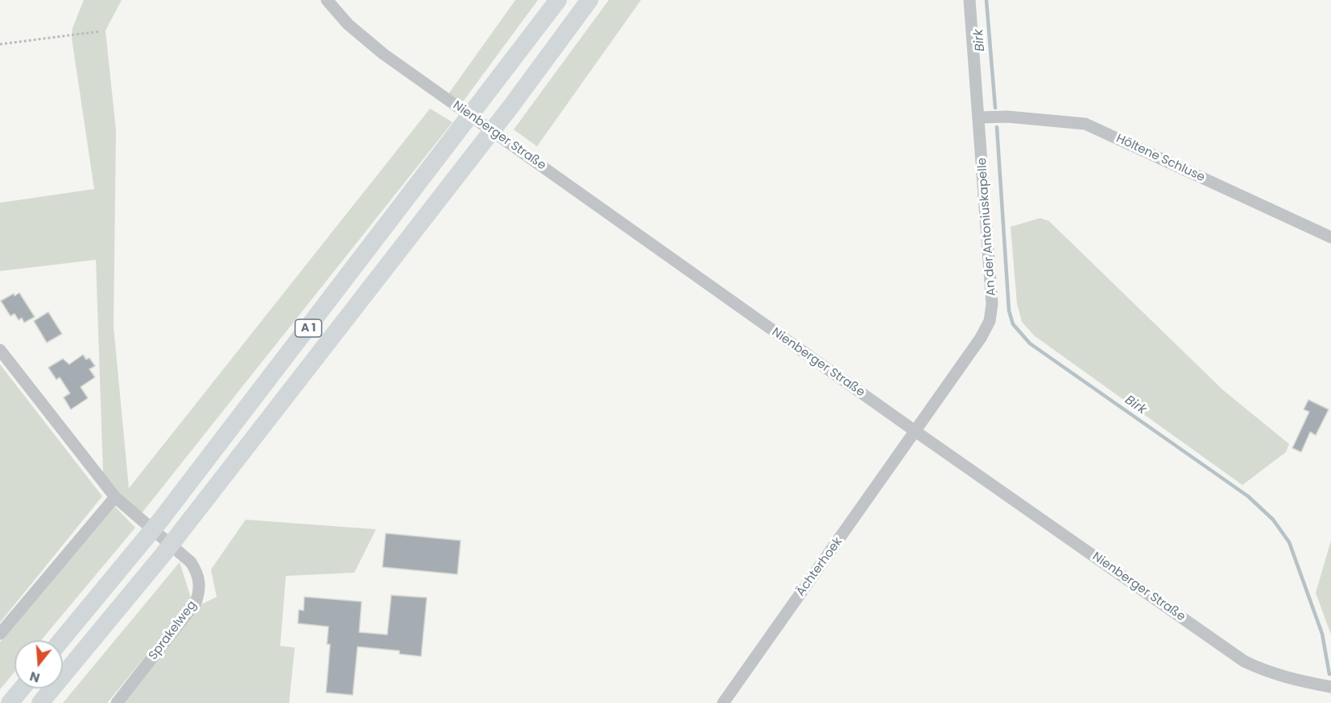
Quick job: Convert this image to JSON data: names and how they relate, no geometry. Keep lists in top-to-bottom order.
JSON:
{
  "streets": {
    "highway": ["A 1"],
    "street": [
      "Nienberger Straße",
      "Höltene Schluse",
      "An der Antoniuskapelle",
      "Ächterhoek",
      "Sprakelweg"
    ]
  },
  "crossings": [
    ["Nienberger Straße", "An der Antoniuskapelle"],
    ["Nienberger Straße", "Ächterhoek"],
    ["Höltene Schluse", "An der Antoniuskapelle"],
    ["An der Antoniuskapelle", "Ächterhoek"]
  ],
  "water": ["Birk"],
  "north": "bottom"
}
